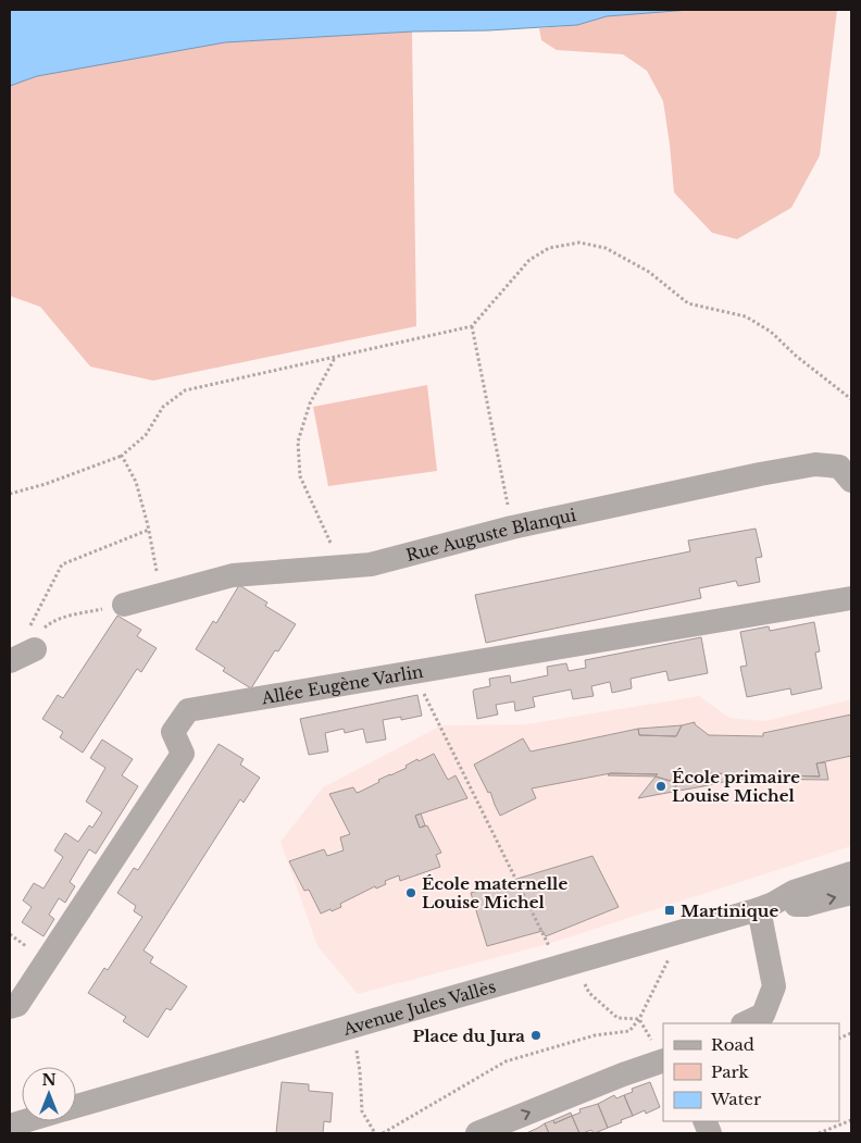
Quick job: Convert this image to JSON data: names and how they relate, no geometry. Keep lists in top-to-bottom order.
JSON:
{
  "streets": {
    "street": ["Rue Auguste Blanqui", "Allée Eugène Varlin", "Avenue Jules Vallès"]
  },
  "places": {
    "other": ["École primaire Louise Michel", "École maternelle Louise Michel", "Place du Jura"],
    "transit": ["Martinique"]
  },
  "legend": ["Road", "Park", "Water"],
  "north": "top"
}
